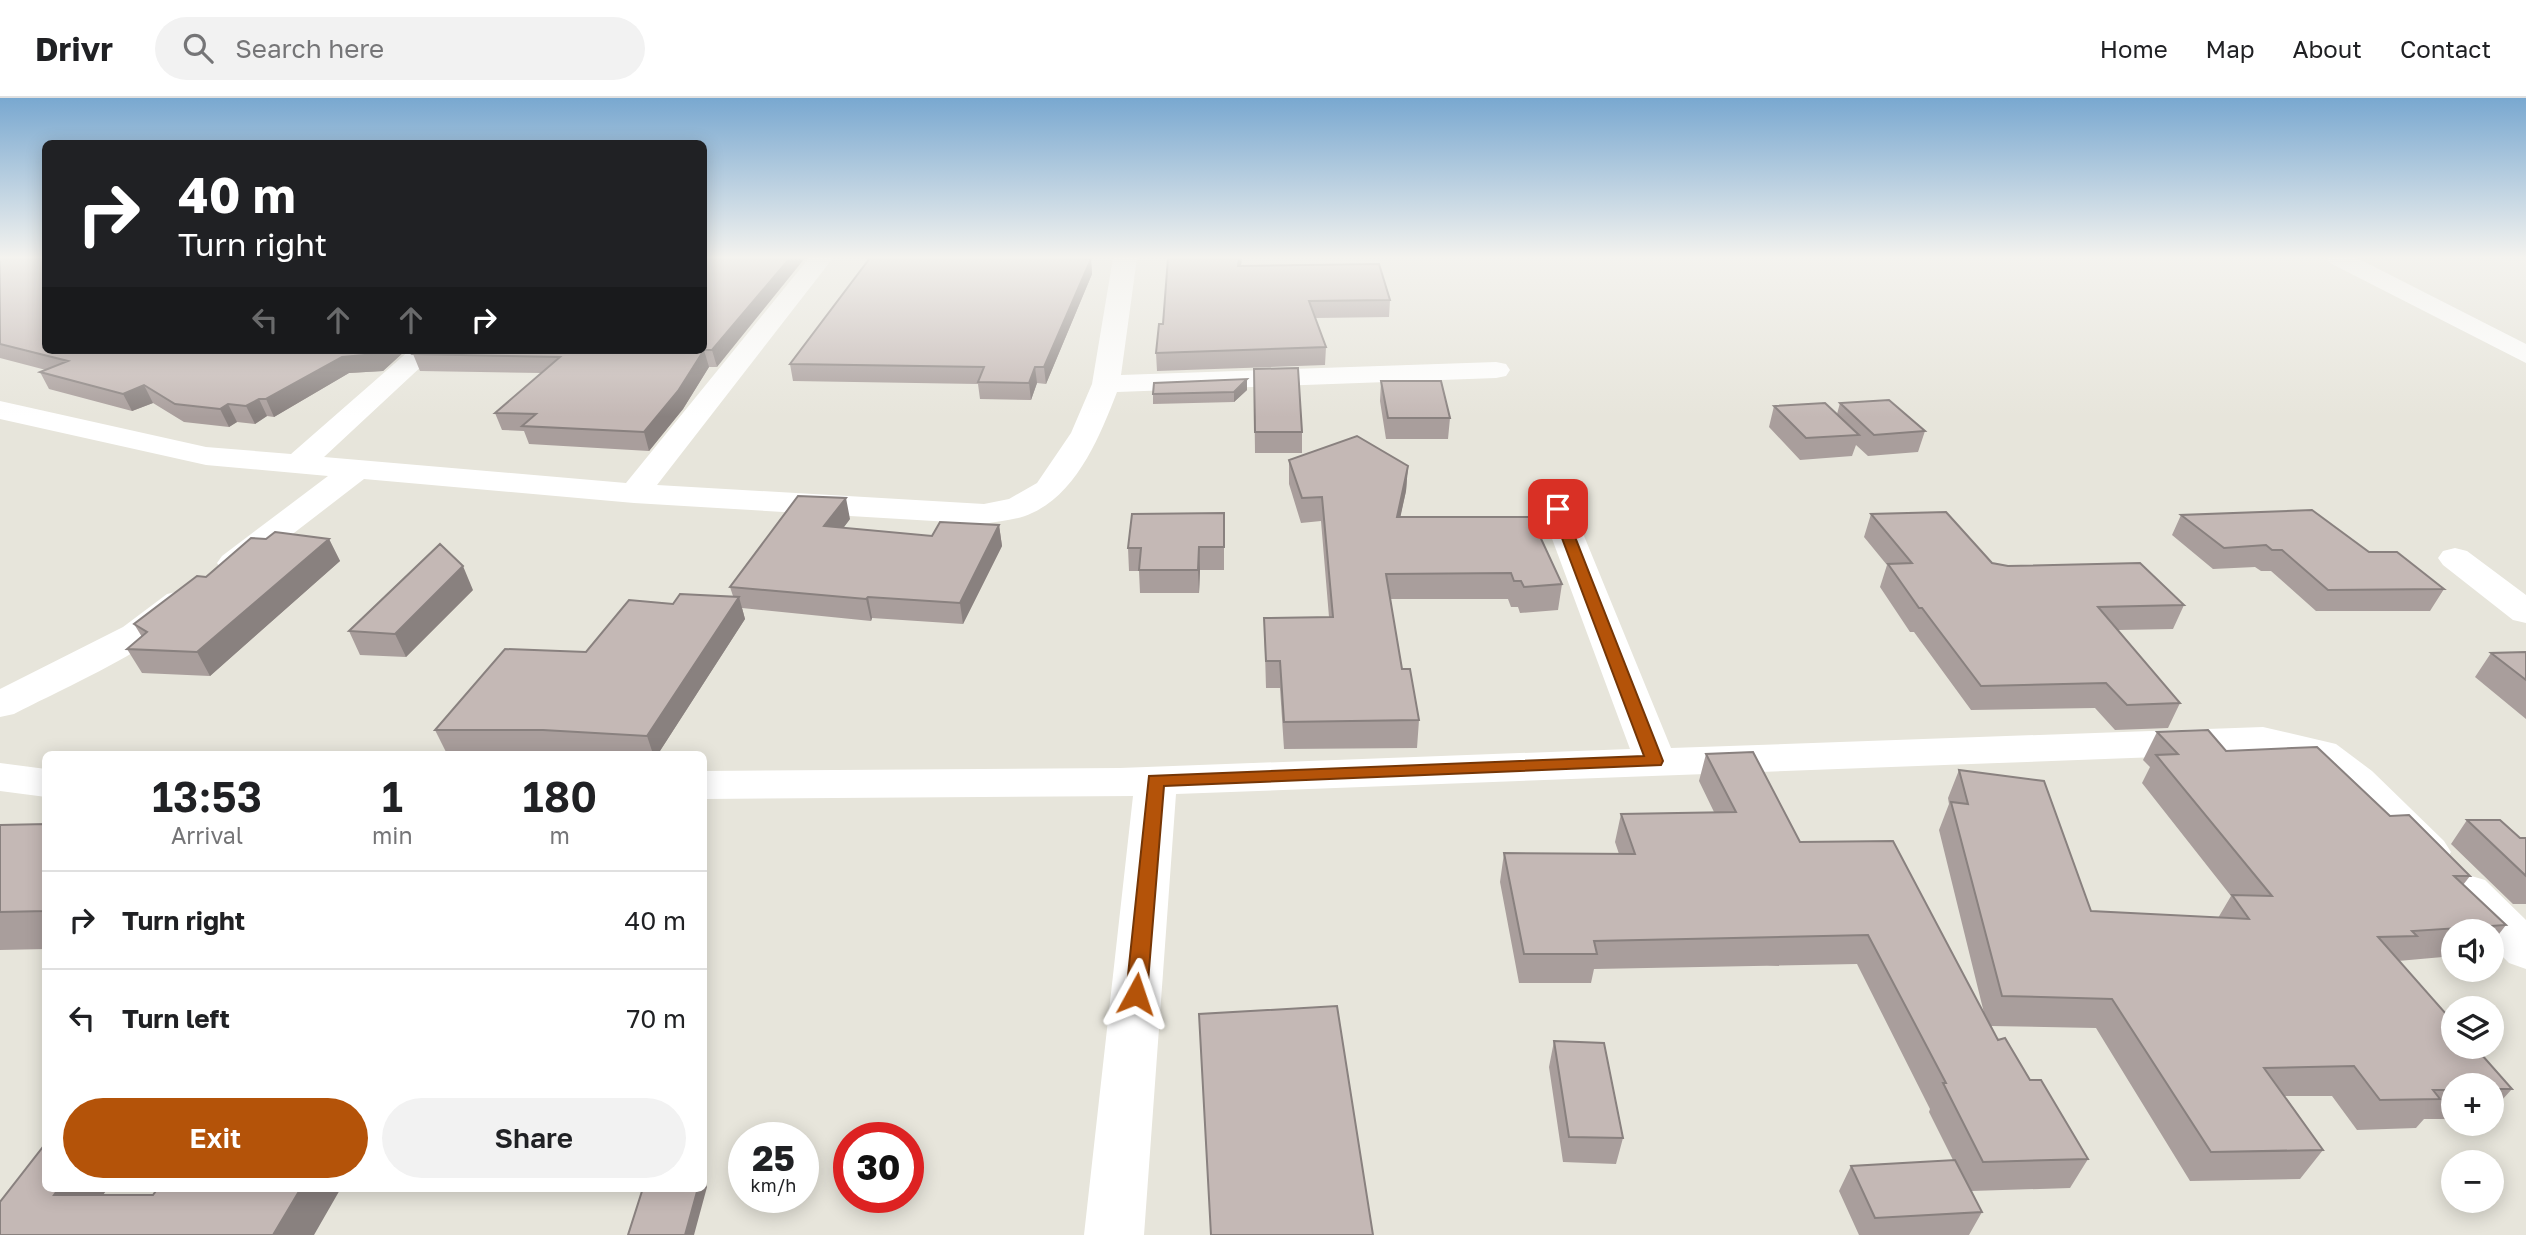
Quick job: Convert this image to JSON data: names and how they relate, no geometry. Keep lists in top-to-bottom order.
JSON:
{
  "page": {
    "header": "Drivr",
    "search": "Search here",
    "nav": [
      "Home",
      "Map",
      "About",
      "Contact"
    ],
    "turn": ["40 m", "Turn right"],
    "eta": [
      "13:53",
      "Arrival",
      "1",
      "min",
      "180",
      "m"
    ],
    "list": [
      {
        "name": "Turn right",
        "value": "40 m"
      },
      {
        "name": "Turn left",
        "value": "70 m"
      }
    ],
    "map_buttons": ["+", "−"],
    "buttons": ["Exit", "Share"],
    "speed": "25 km/h",
    "limit": "30"
  }
}
